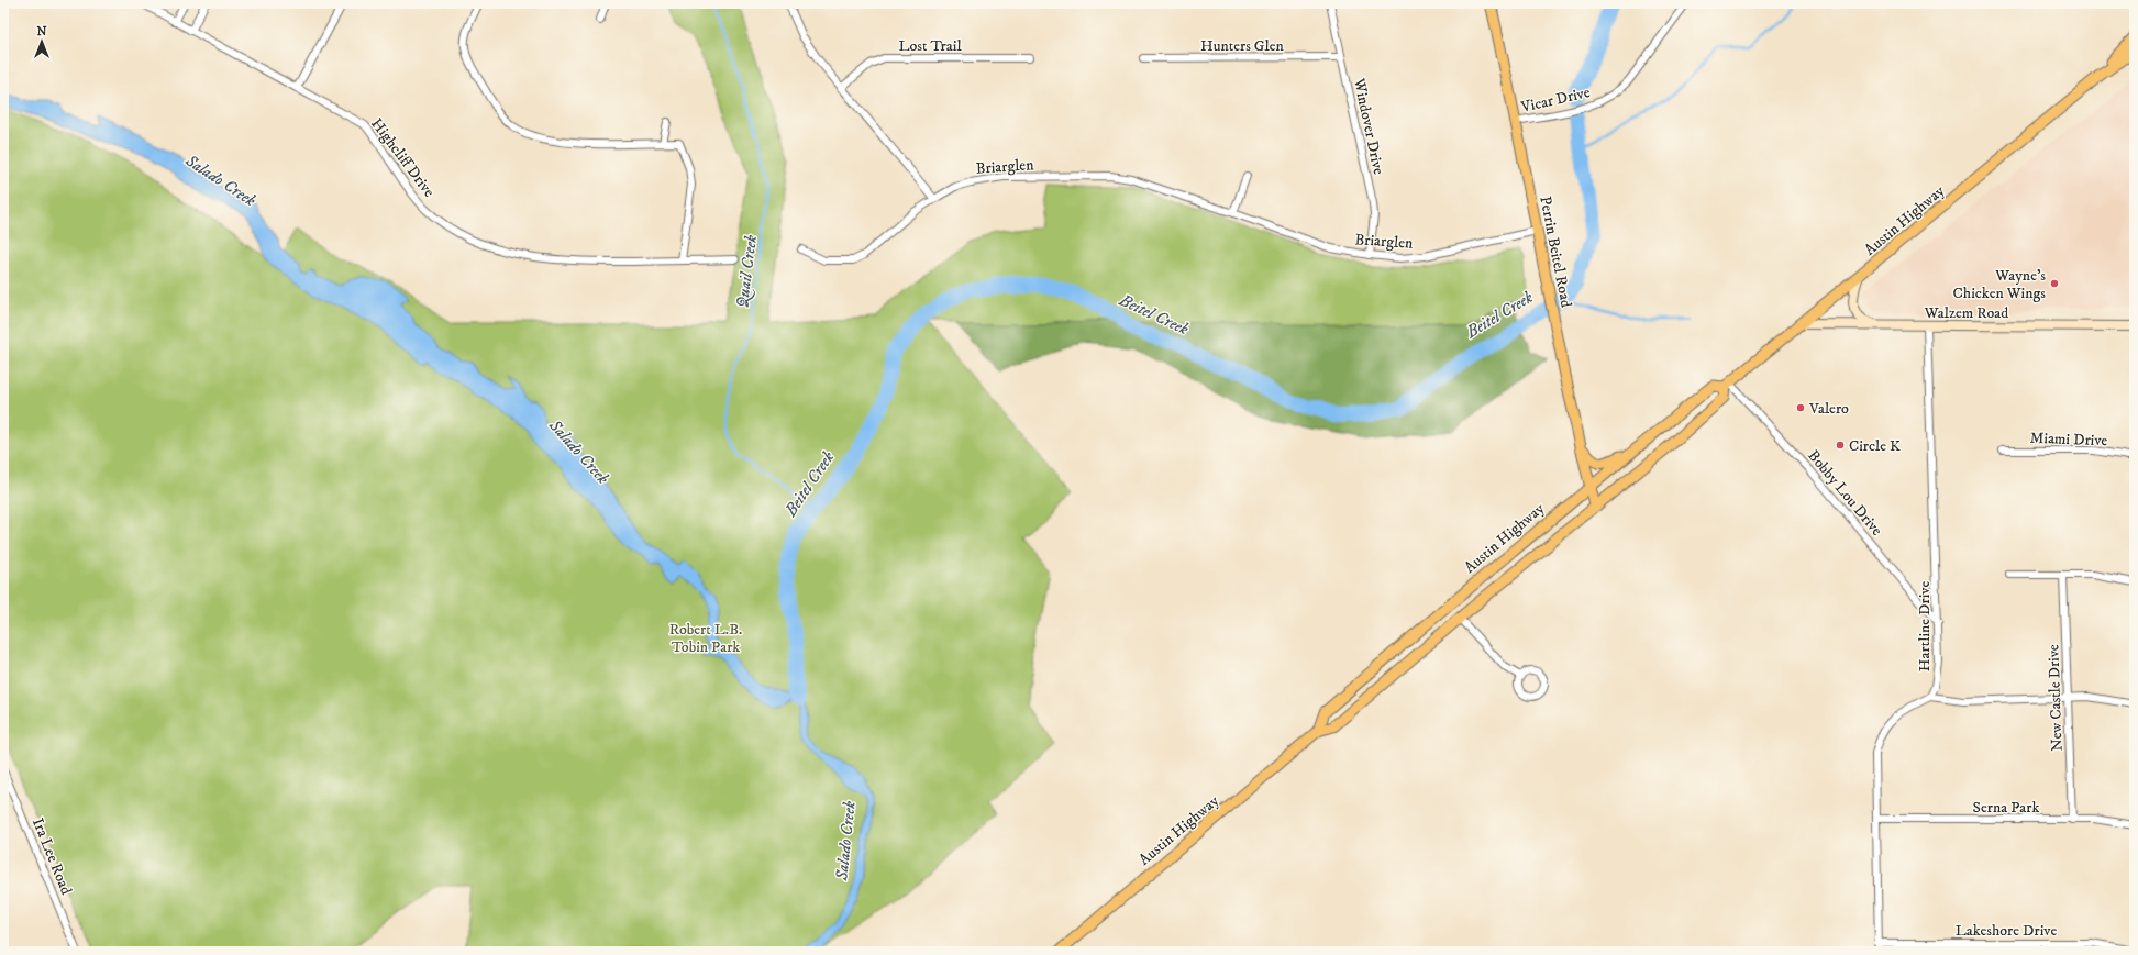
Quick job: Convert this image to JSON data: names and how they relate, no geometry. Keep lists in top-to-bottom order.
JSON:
{
  "streets": {
    "main road": ["Austin Highway", "Perrin Beitel Road", "Walzem Road"],
    "street": [
      "Lost Trail",
      "Hunters Glen",
      "Vicar Drive",
      "Windover Drive",
      "Highcliff Drive",
      "Briarglen",
      "Miami Drive",
      "Bobby Lou Drive",
      "Hartline Drive",
      "New Castle Drive",
      "Serna Park",
      "Ira Lee Road",
      "Lakeshore Drive"
    ]
  },
  "crossings": [
    ["Hunters Glen", "Windover Drive"],
    ["Vicar Drive", "Perrin Beitel Road"],
    ["Windover Drive", "Briarglen"],
    ["Briarglen", "Perrin Beitel Road"],
    ["Austin Highway", "Perrin Beitel Road"],
    ["Austin Highway", "Walzem Road"],
    ["Austin Highway", "Bobby Lou Drive"],
    ["Walzem Road", "Hartline Drive"],
    ["Bobby Lou Drive", "Hartline Drive"],
    ["New Castle Drive", "Serna Park"]
  ],
  "water": ["Salado Creek", "Quail Creek", "Beitel Creek"],
  "parks": ["Robert L.B. Tobin Park"],
  "places": ["Wayne's Chicken Wings", "Valero", "Circle K"],
  "north": "top"
}
